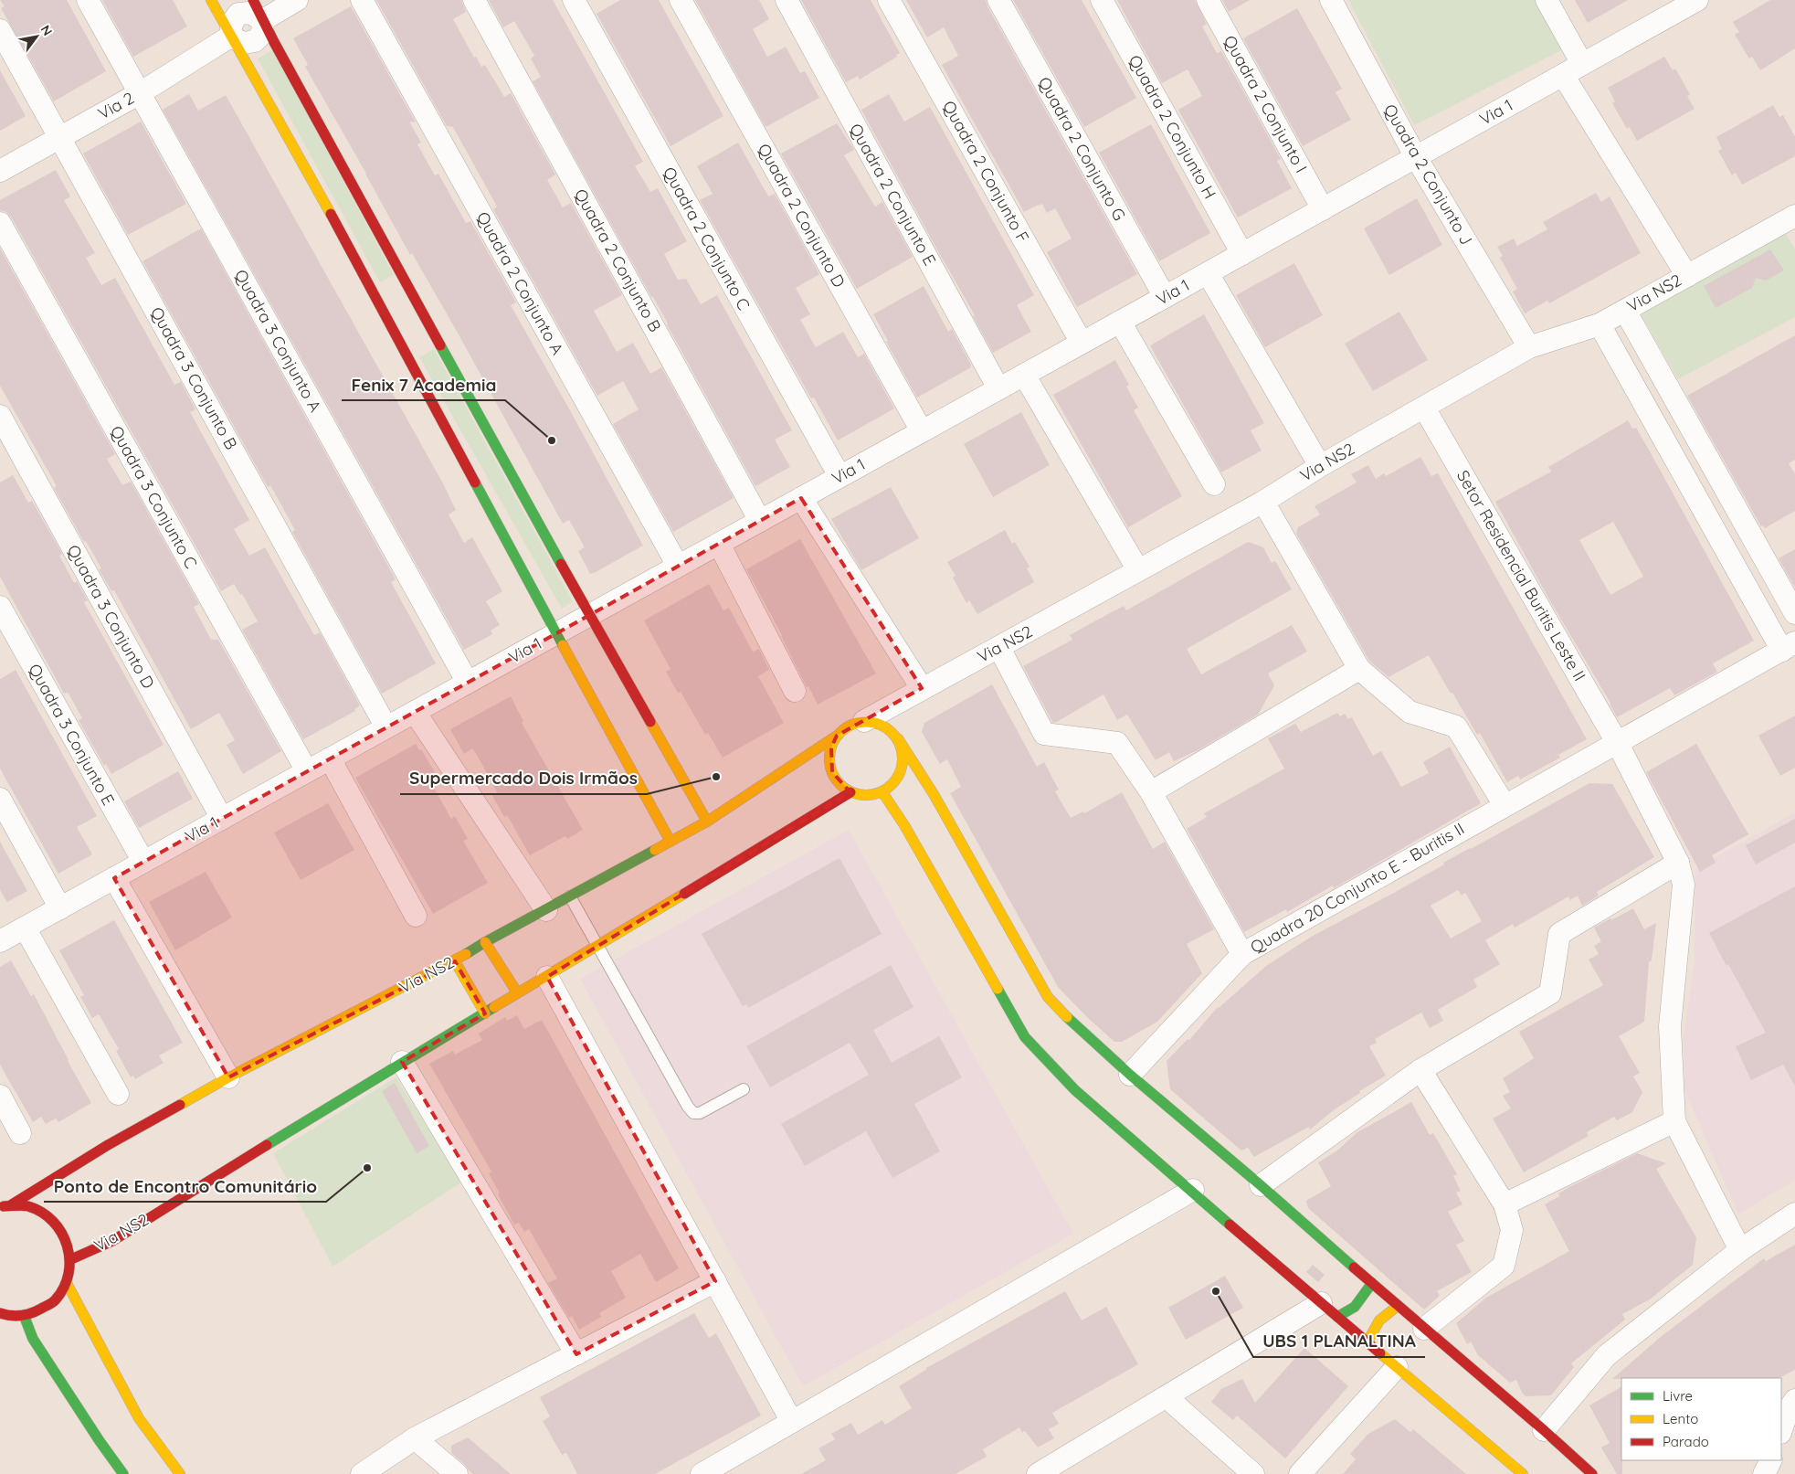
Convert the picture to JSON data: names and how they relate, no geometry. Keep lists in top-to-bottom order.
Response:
{
  "streets": {
    "street": [
      "Quadra 2 Conjunto I",
      "Via 2",
      "Via 1",
      "Quadra 2 Conjunto H",
      "Quadra 2 Conjunto G",
      "Quadra 2 Conjunto F",
      "Quadra 2 Conjunto J",
      "Quadra 2 Conjunto E",
      "Quadra 2 Conjunto D",
      "Quadra 2 Conjunto C",
      "Quadra 2 Conjunto B",
      "Quadra 2 Conjunto A",
      "Via NS2",
      "Quadra 3 Conjunto A",
      "Quadra 3 Conjunto B",
      "Quadra 3 Conjunto C",
      "Setor Residencial Buritis Leste II",
      "Quadra 3 Conjunto D",
      "Quadra 3 Conjunto E",
      "Quadra 20 Conjunto E - Buritis II"
    ]
  },
  "crossings": [
    ["Quadra 2 Conjunto I", "Via 1"],
    ["Via 2", "Quadra 3 Conjunto A"],
    ["Via 2", "Quadra 3 Conjunto B"],
    ["Via 1", "Quadra 2 Conjunto H"],
    ["Via 1", "Quadra 2 Conjunto G"],
    ["Via 1", "Quadra 2 Conjunto F"],
    ["Via 1", "Quadra 2 Conjunto J"],
    ["Via 1", "Quadra 2 Conjunto E"],
    ["Via 1", "Quadra 2 Conjunto D"],
    ["Via 1", "Quadra 2 Conjunto C"],
    ["Via 1", "Quadra 2 Conjunto B"],
    ["Via 1", "Quadra 2 Conjunto A"],
    ["Via 1", "Quadra 3 Conjunto A"],
    ["Via 1", "Quadra 3 Conjunto B"],
    ["Via 1", "Quadra 3 Conjunto C"],
    ["Via 1", "Quadra 3 Conjunto D"],
    ["Via 1", "Quadra 3 Conjunto E"],
    ["Quadra 2 Conjunto J", "Via NS2"],
    ["Via NS2", "Setor Residencial Buritis Leste II"],
    ["Setor Residencial Buritis Leste II", "Quadra 20 Conjunto E - Buritis II"]
  ],
  "places": [
    "Fenix 7 Academia",
    "Supermercado Dois Irmãos",
    "Ponto de Encontro Comunitário",
    "UBS 1 PLANALTINA"
  ],
  "legend": ["Livre", "Lento", "Parado"],
  "north": "top right"
}
